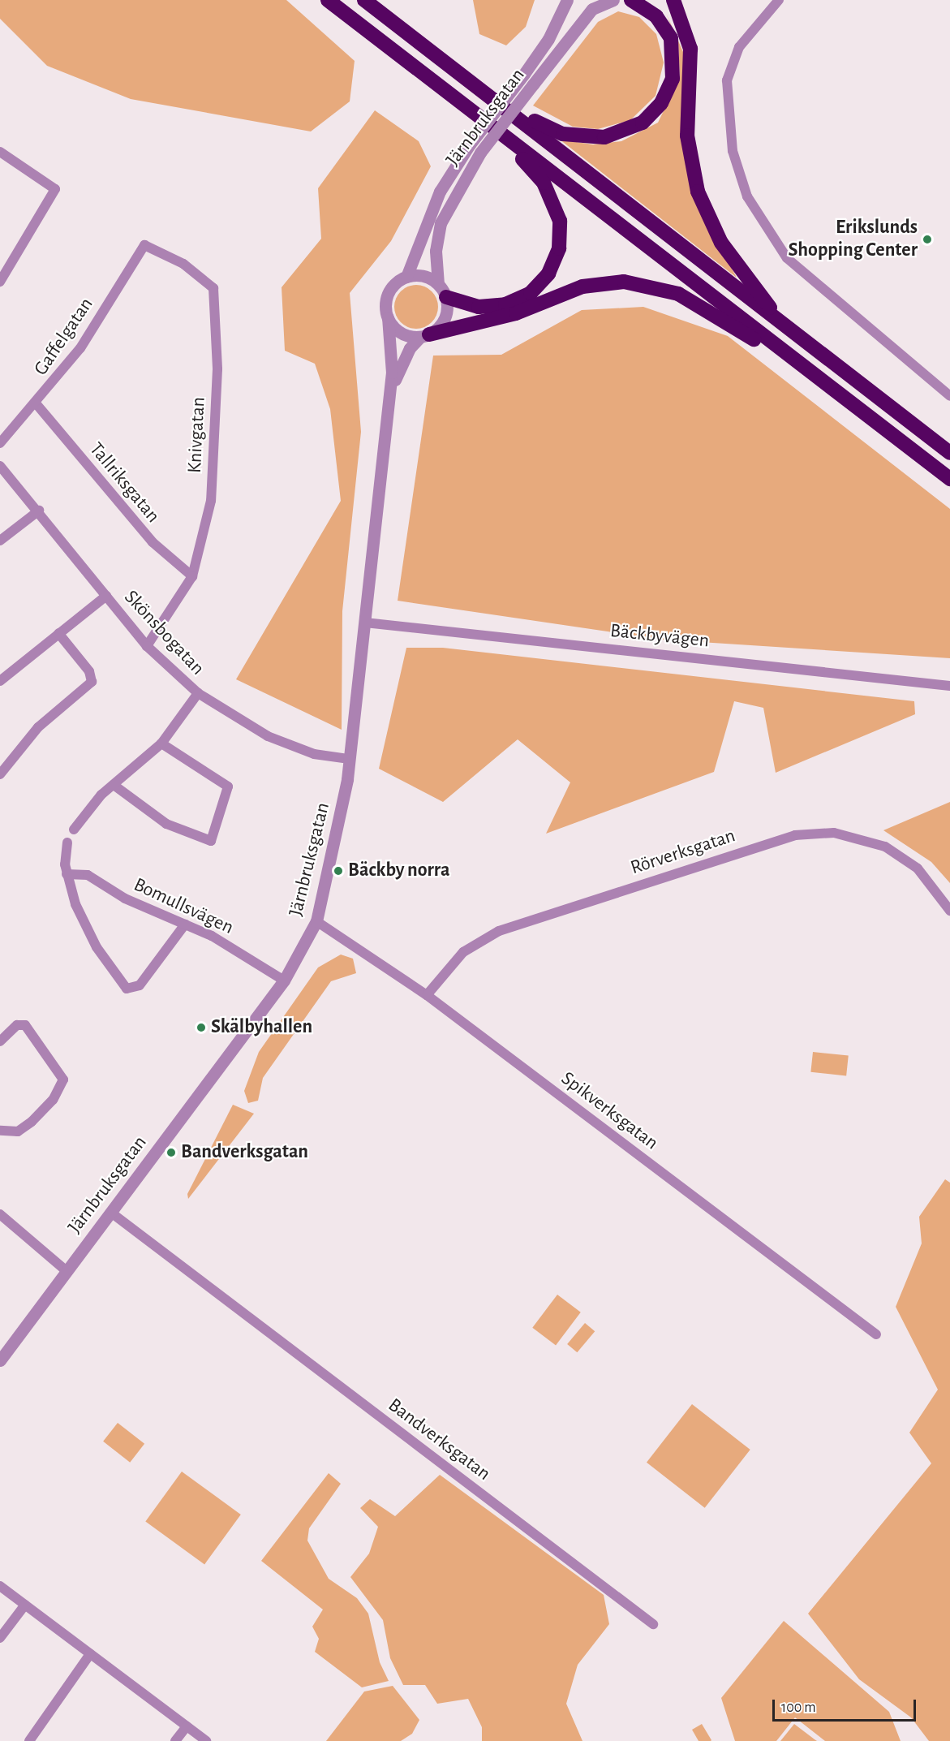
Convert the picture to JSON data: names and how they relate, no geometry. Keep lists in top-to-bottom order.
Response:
{
  "streets": {
    "street": [
      "Järnbruksgatan",
      "Gaffelgatan",
      "Knivgatan",
      "Tallriksgatan",
      "Skönsbogatan",
      "Bäckbyvägen",
      "Rörverksgatan",
      "Bomullsvägen",
      "Spikverksgatan",
      "Bandverksgatan"
    ]
  },
  "crossings": [
    ["Järnbruksgatan", "Skönsbogatan"],
    ["Järnbruksgatan", "Bäckbyvägen"],
    ["Järnbruksgatan", "Bomullsvägen"],
    ["Järnbruksgatan", "Spikverksgatan"],
    ["Järnbruksgatan", "Bandverksgatan"],
    ["Gaffelgatan", "Knivgatan"],
    ["Gaffelgatan", "Tallriksgatan"],
    ["Knivgatan", "Tallriksgatan"],
    ["Knivgatan", "Skönsbogatan"],
    ["Rörverksgatan", "Spikverksgatan"]
  ],
  "places": [
    "Erikslunds Shopping Center",
    "Bäckby norra",
    "Skälbyhallen",
    "Bandverksgatan"
  ],
  "scale_bar": "100 m"
}
